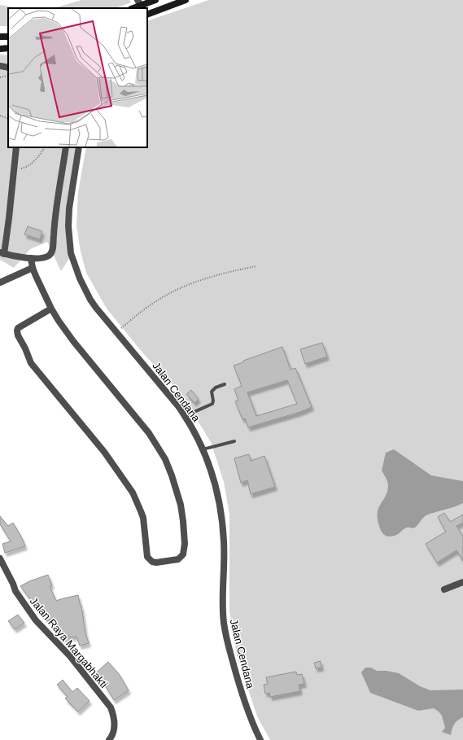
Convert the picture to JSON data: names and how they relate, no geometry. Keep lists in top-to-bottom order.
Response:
{
  "streets": {
    "street": ["Jalan Cendana", "Jalan Raya Margabhakti"]
  }
}
